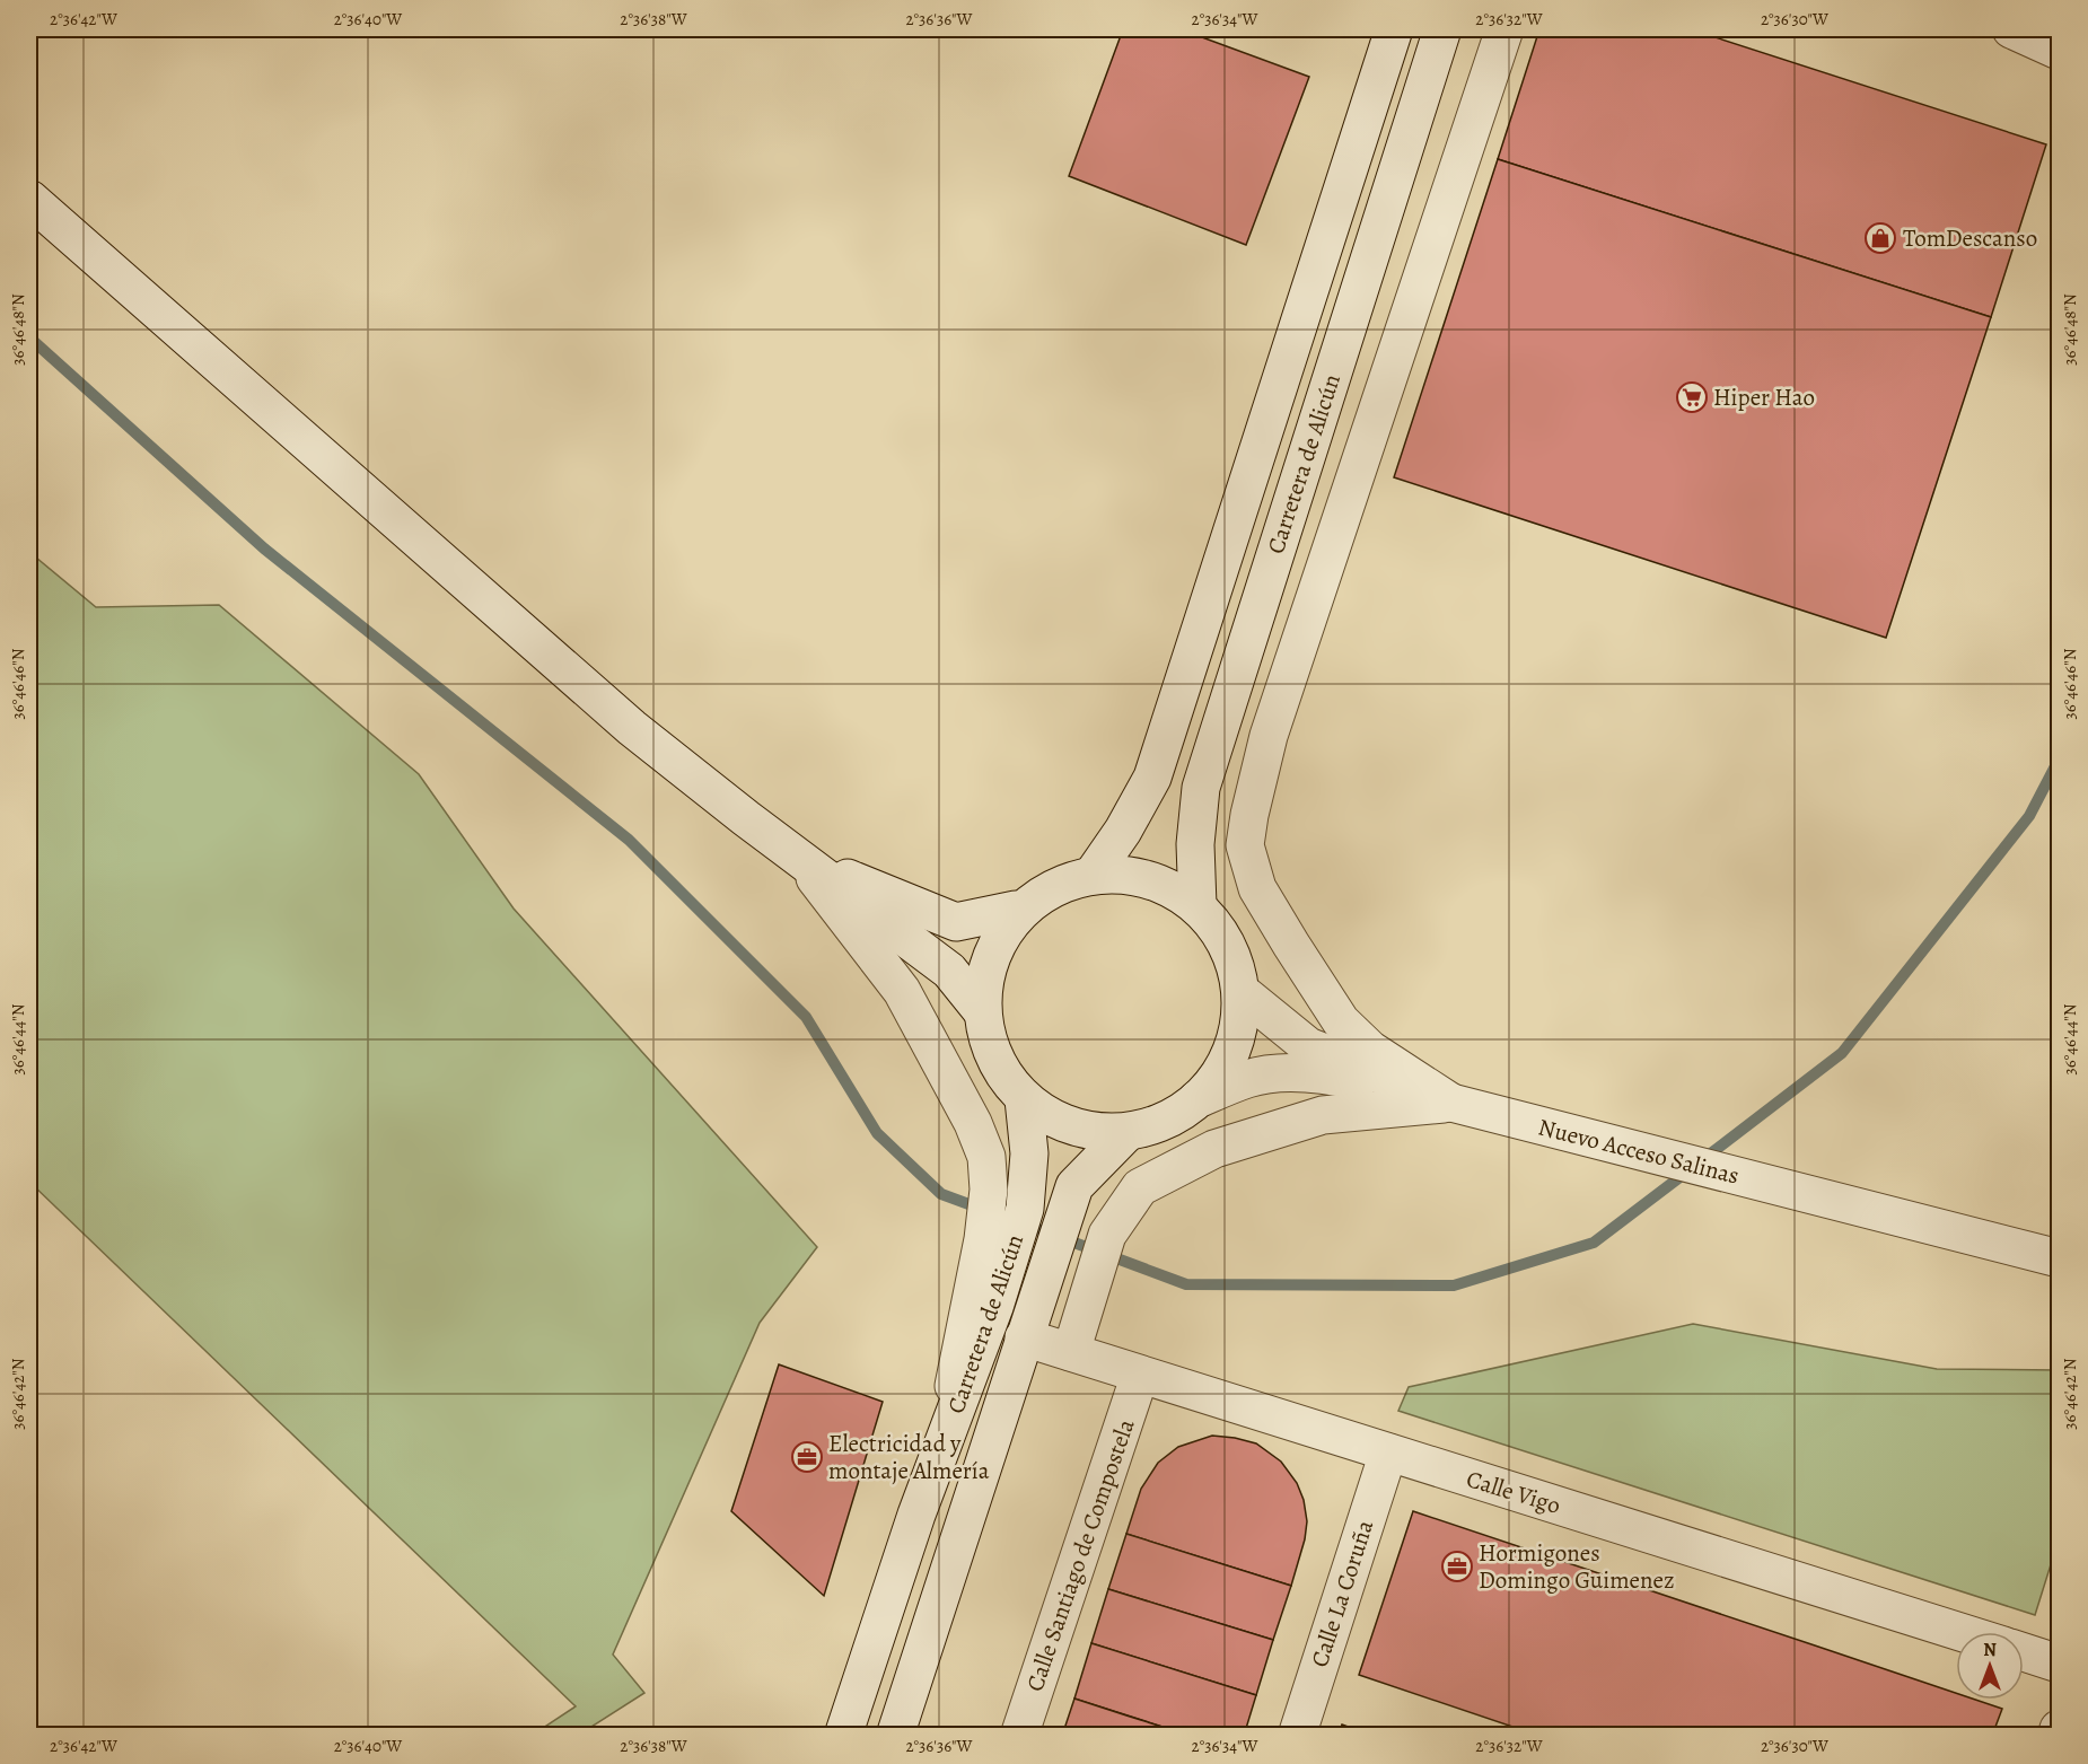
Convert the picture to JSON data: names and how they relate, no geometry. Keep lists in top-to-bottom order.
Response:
{
  "streets": {
    "main road": [
      "Carretera de Alicún",
      "Nuevo Acceso Salinas",
      "Calle Vigo",
      "Calle Santiago de Compostela",
      "Calle La Coruña"
    ]
  },
  "crossings": [
    ["Carretera de Alicún", "Calle Vigo"],
    ["Calle Vigo", "Calle Santiago de Compostela"],
    ["Calle Vigo", "Calle La Coruña"]
  ],
  "places": {
    "shop": ["TomDescanso"],
    "supermarket": ["Hiper Hao"],
    "office": ["Electricidad y montaje Almería", "Hormigones Domingo Guimenez"]
  },
  "north": "top",
  "coordinates": [
    "2°36'42\"W",
    "2°36'40\"W",
    "2°36'38\"W",
    "2°36'36\"W",
    "2°36'34\"W",
    "2°36'32\"W",
    "2°36'30\"W",
    "36°46'48\"N",
    "36°46'46\"N",
    "36°46'44\"N",
    "36°46'42\"N"
  ]
}
